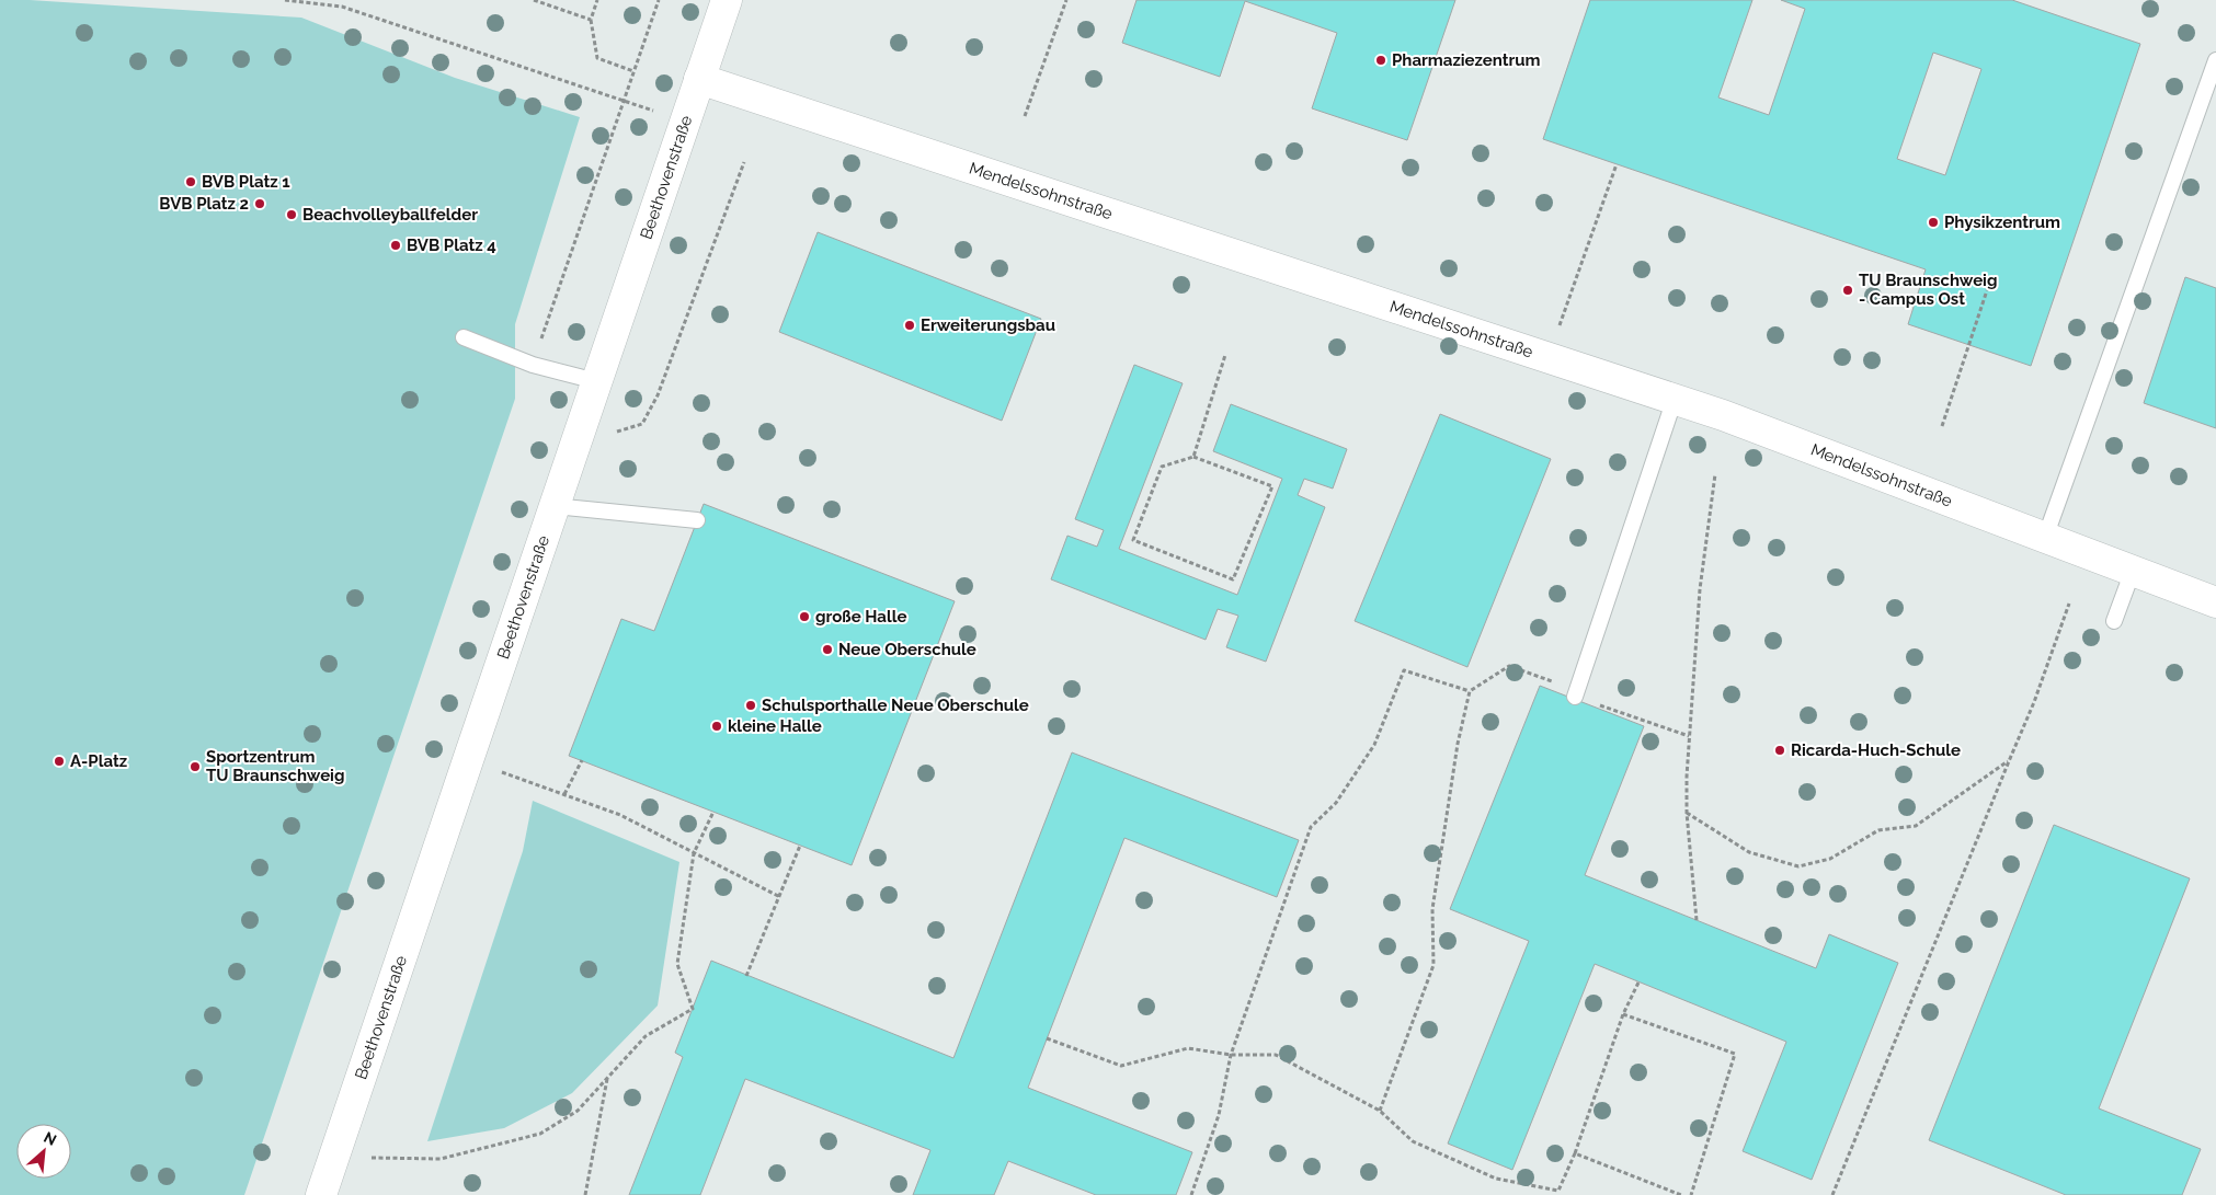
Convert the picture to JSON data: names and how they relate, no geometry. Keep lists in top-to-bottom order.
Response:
{
  "streets": {
    "street": ["Beethovenstraße", "Mendelssohnstraße"]
  },
  "crossings": [
    ["Beethovenstraße", "Mendelssohnstraße"]
  ],
  "places": [
    "Pharmaziezentrum",
    "BVB Platz 1",
    "BVB Platz 2",
    "Beachvolleyballfelder",
    "Physikzentrum",
    "BVB Platz 4",
    "TU Braunschweig - Campus Ost",
    "Erweiterungsbau",
    "große Halle",
    "Neue Oberschule",
    "Schulsporthalle Neue Oberschule",
    "kleine Halle",
    "Ricarda-Huch-Schule",
    "A-Platz",
    "Sportzentrum TU Braunschweig"
  ],
  "north": "top right"
}
